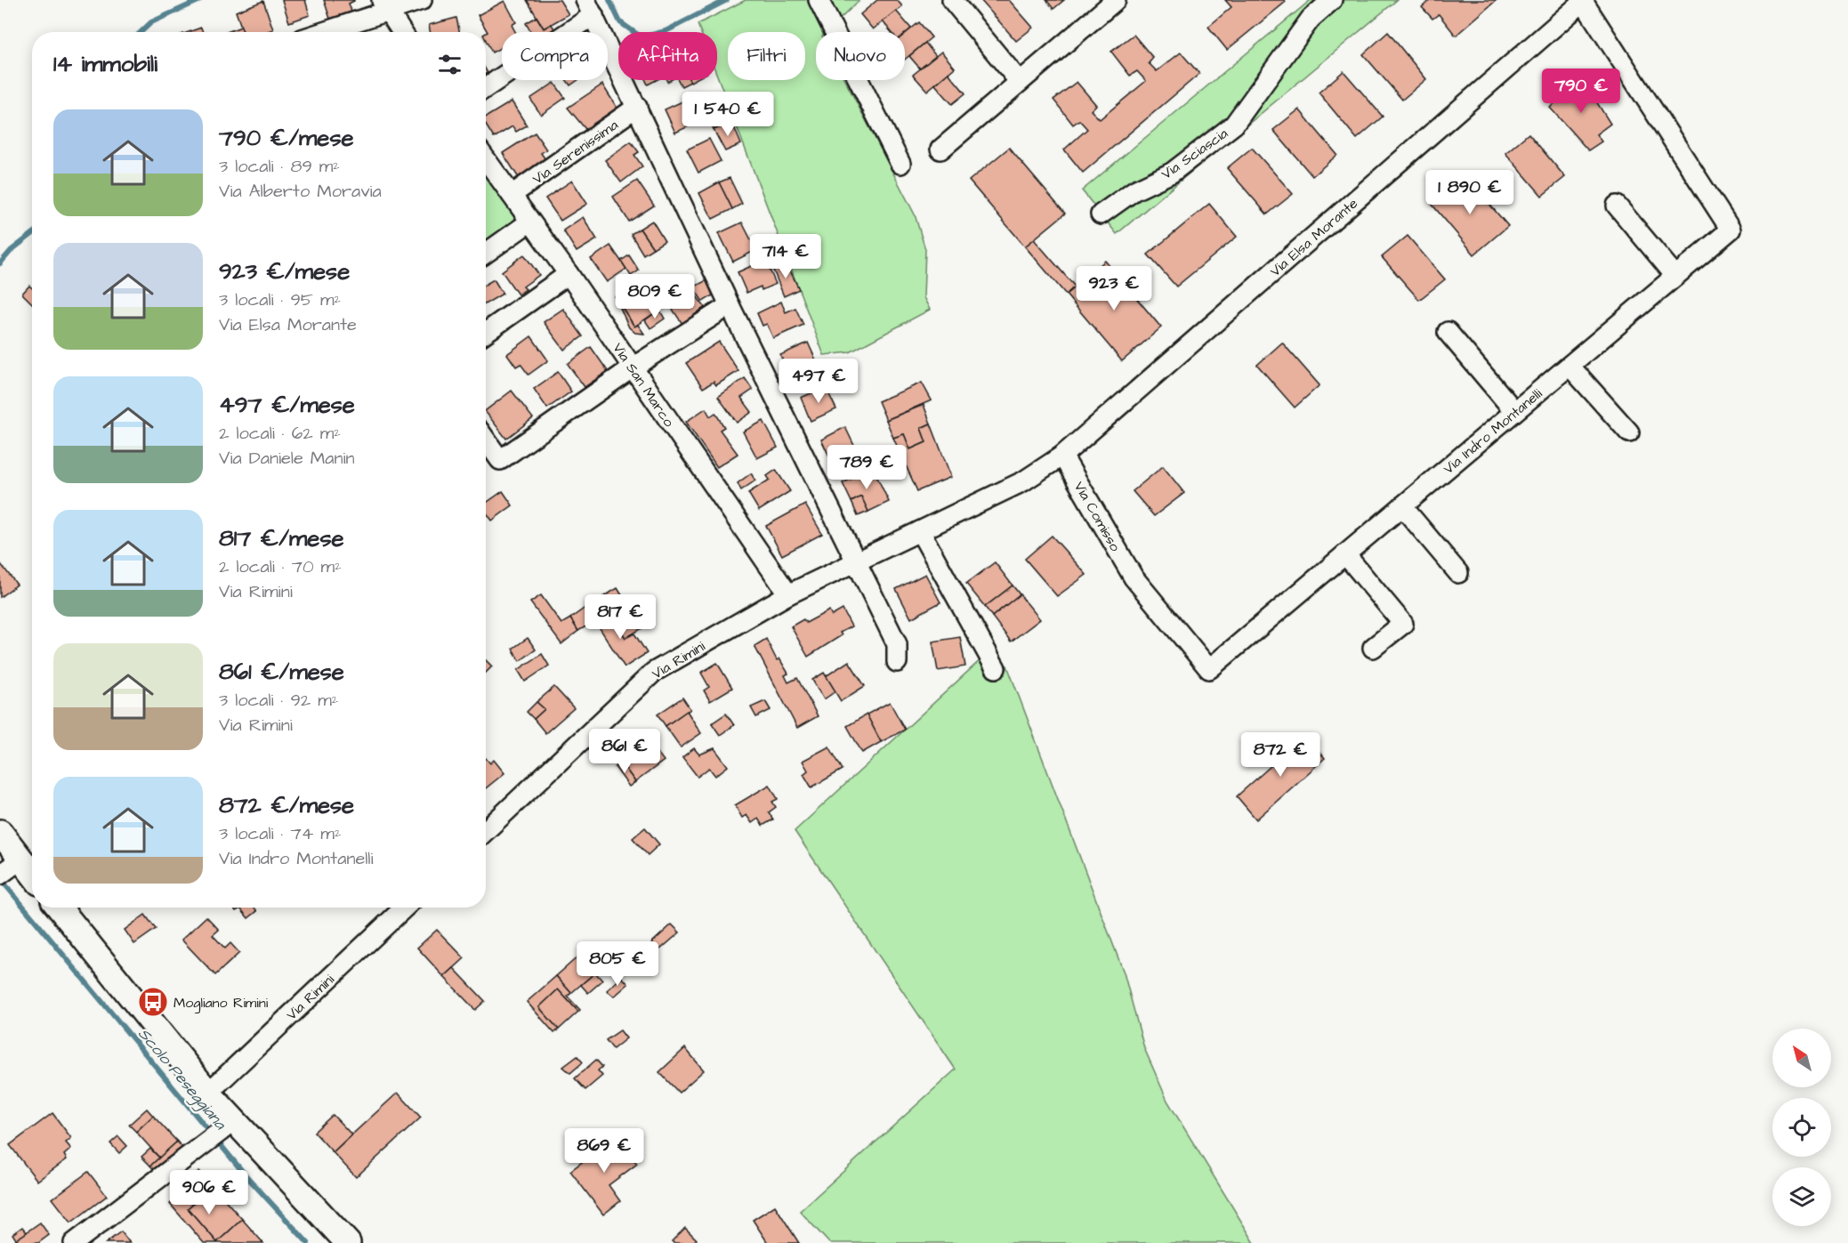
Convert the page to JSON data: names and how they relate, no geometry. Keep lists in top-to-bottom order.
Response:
{
  "streets": {
    "street": [
      "Via Serenissima",
      "Via Sciascia",
      "Via Elsa Morante",
      "Via San Marco",
      "Via Indro Montanelli",
      "Via Comisso",
      "Via Rimini"
    ]
  },
  "crossings": [
    ["Via Serenissima", "Via San Marco"],
    ["Via Elsa Morante", "Via Indro Montanelli"],
    ["Via Elsa Morante", "Via Comisso"],
    ["Via Elsa Morante", "Via Rimini"],
    ["Via San Marco", "Via Rimini"],
    ["Via Indro Montanelli", "Via Comisso"]
  ],
  "water": ["Scolo Peseggiana"],
  "places": {
    "bus stop": ["Mogliano Rimini"]
  },
  "north": "top left",
  "page": {
    "chip": [
      "Compra",
      "Affitta",
      "Filtri",
      "Nuovo"
    ],
    "heading": "14 immobili",
    "price": [
      "790 €",
      "1 540 €",
      "1 890 €",
      "714 €",
      "923 €",
      "809 €",
      "497 €",
      "789 €",
      "817 €",
      "861 €",
      "872 €",
      "805 €",
      "869 €",
      "906 €"
    ],
    "list": [
      {
        "name": "790 €/mese",
        "note": "3 locali · 89 m² · Via Alberto Moravia"
      },
      {
        "name": "923 €/mese",
        "note": "3 locali · 95 m² · Via Elsa Morante"
      },
      {
        "name": "497 €/mese",
        "note": "2 locali · 62 m² · Via Daniele Manin"
      },
      {
        "name": "817 €/mese",
        "note": "2 locali · 70 m² · Via Rimini"
      },
      {
        "name": "861 €/mese",
        "note": "3 locali · 92 m² · Via Rimini"
      },
      {
        "name": "872 €/mese",
        "note": "3 locali · 74 m² · Via Indro Montanelli"
      }
    ]
  }
}
